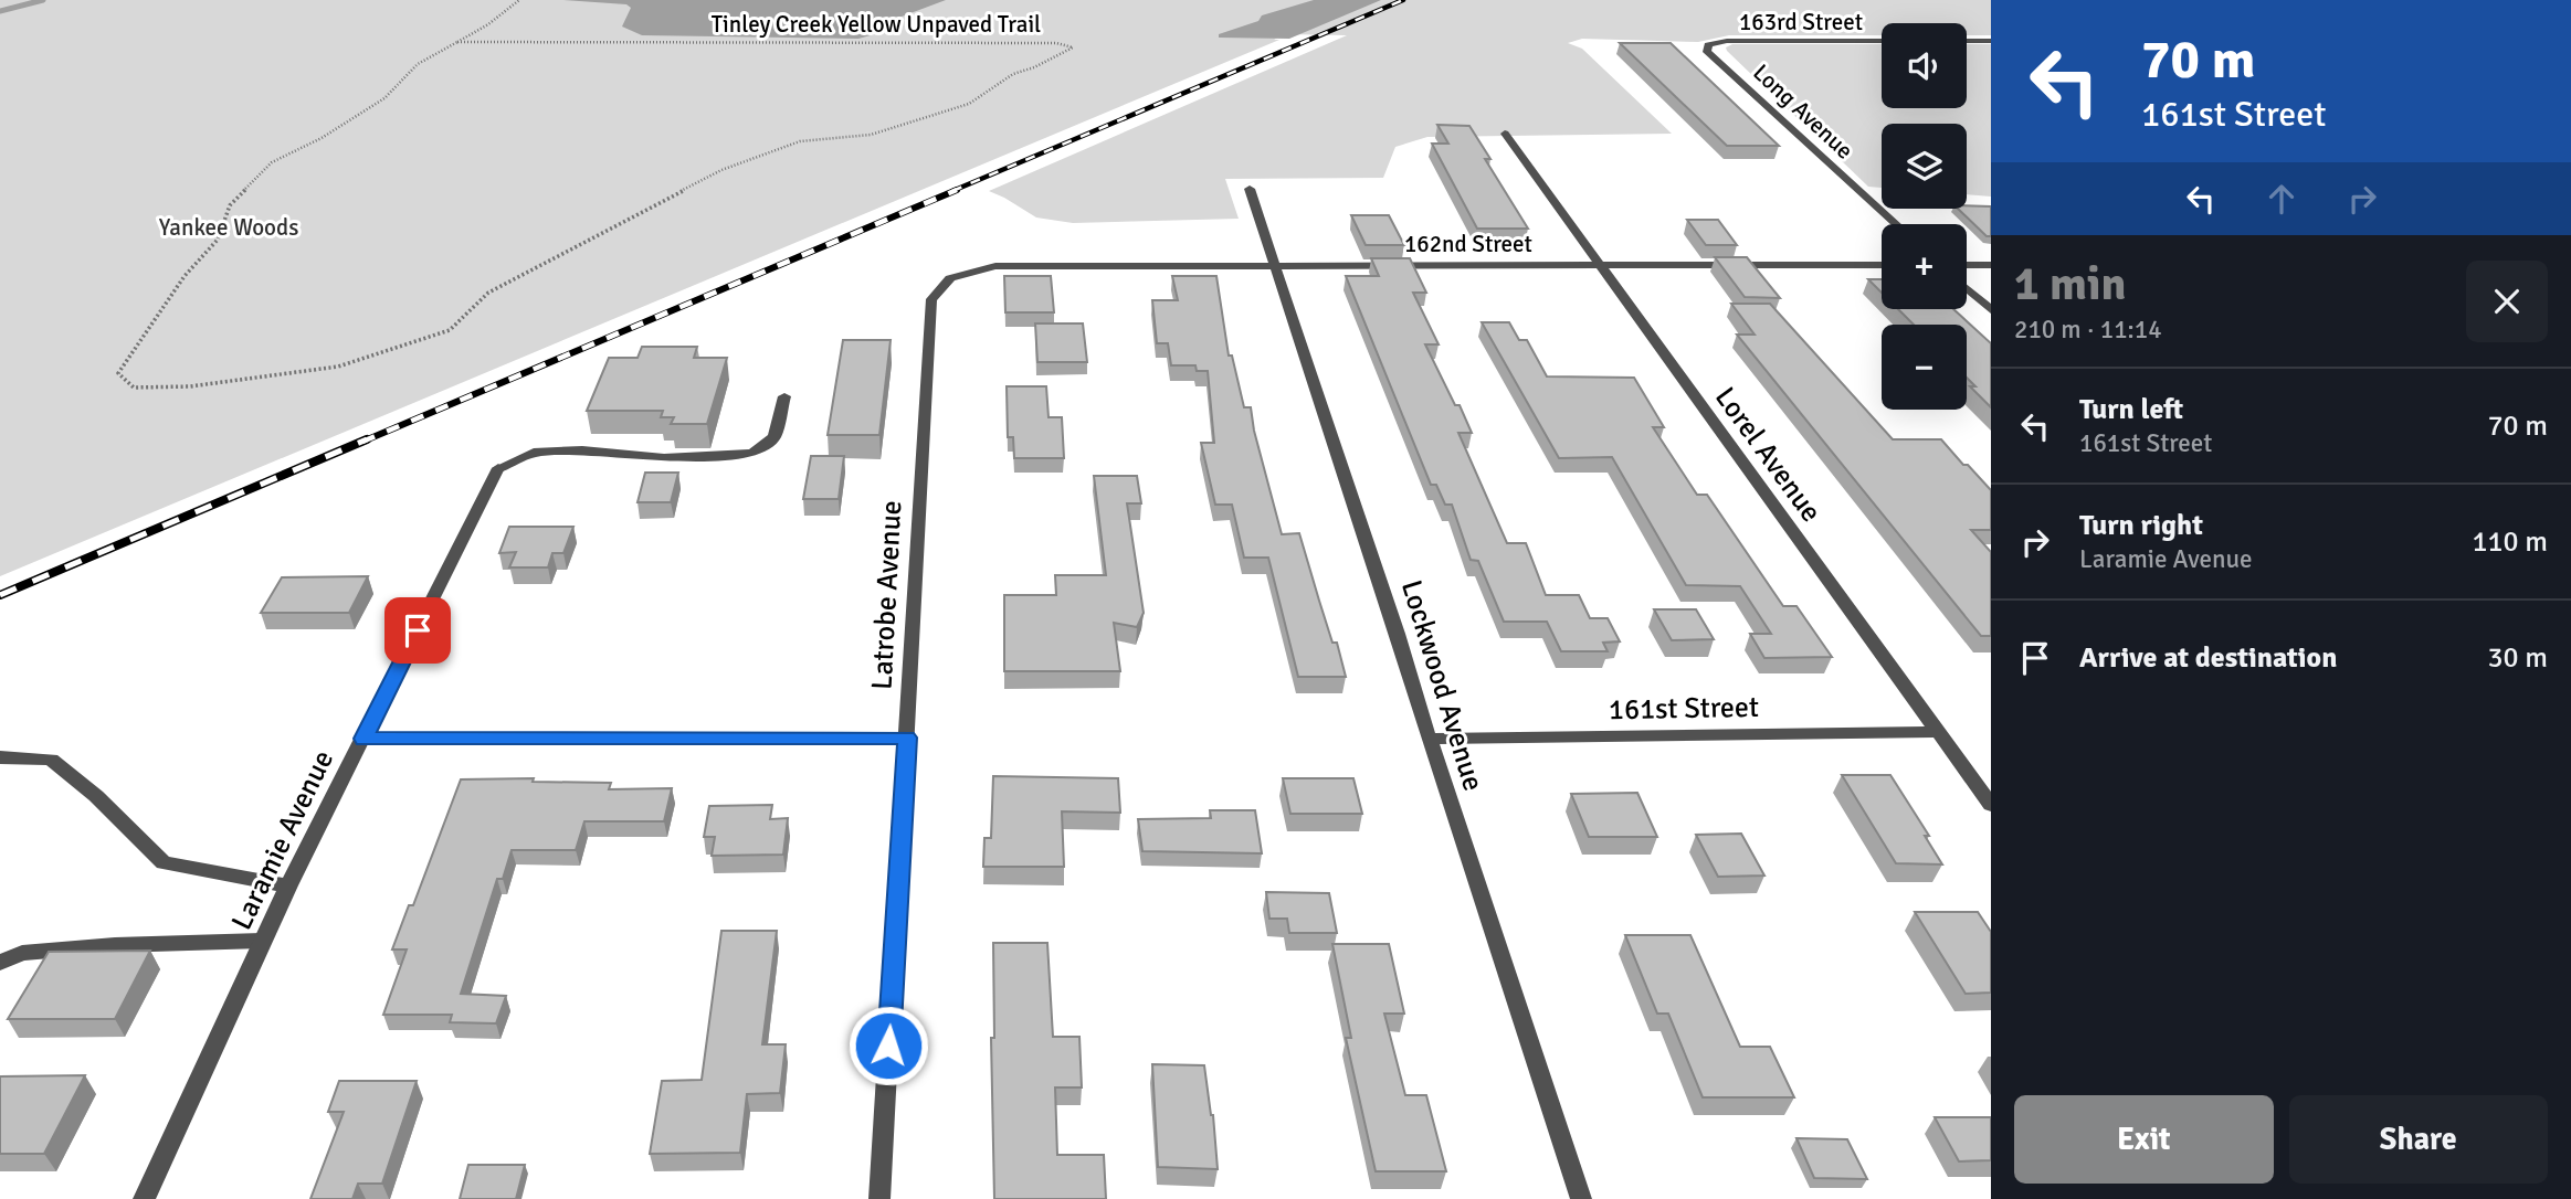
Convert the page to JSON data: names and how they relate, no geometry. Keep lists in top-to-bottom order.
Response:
{
  "streets": {
    "street": [
      "163rd Street",
      "Long Avenue",
      "162nd Street",
      "Lorel Avenue",
      "Latrobe Avenue",
      "Lockwood Avenue",
      "161st Street",
      "Laramie Avenue"
    ],
    "path": ["Tinley Creek Yellow Unpaved Trail"]
  },
  "crossings": [
    ["163rd Street", "Long Avenue"],
    ["162nd Street", "Lorel Avenue"],
    ["162nd Street", "Latrobe Avenue"],
    ["162nd Street", "Lockwood Avenue"],
    ["Lorel Avenue", "161st Street"],
    ["Lockwood Avenue", "161st Street"]
  ],
  "parks": ["Yankee Woods"],
  "page": {
    "turn": ["70 m", "161st Street"],
    "map_buttons": ["+", "−"],
    "heading": ["1 min", "210 m · 11:14"],
    "list": [
      {
        "name": "Turn left",
        "note": "161st Street",
        "value": "70 m"
      },
      {
        "name": "Turn right",
        "note": "Laramie Avenue",
        "value": "110 m"
      },
      {
        "name": "Arrive at destination",
        "value": "30 m"
      }
    ],
    "buttons": ["Exit", "Share"]
  }
}
